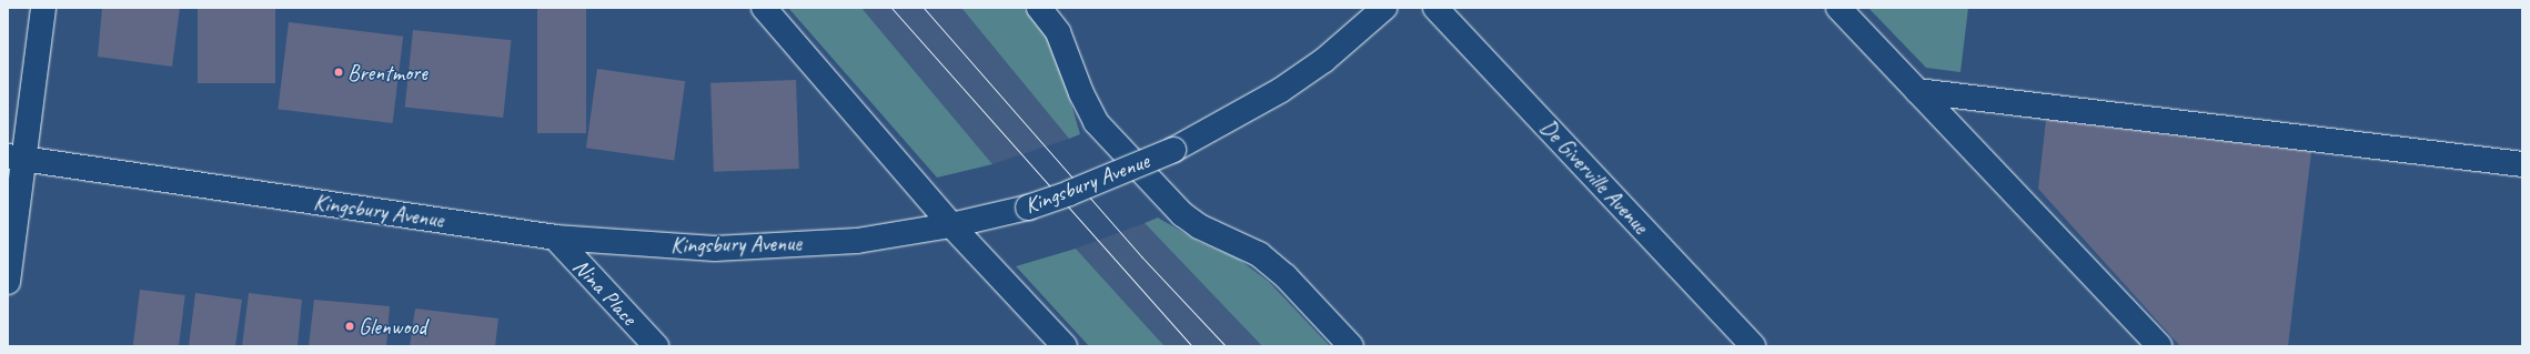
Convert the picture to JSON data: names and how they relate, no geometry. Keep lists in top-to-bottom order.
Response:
{
  "streets": {
    "street": ["De Giverville Avenue", "Kingsbury Avenue", "Nina Place"]
  },
  "crossings": [
    ["Kingsbury Avenue", "Nina Place"]
  ],
  "places": ["Brentmore", "Glenwood"]
}
